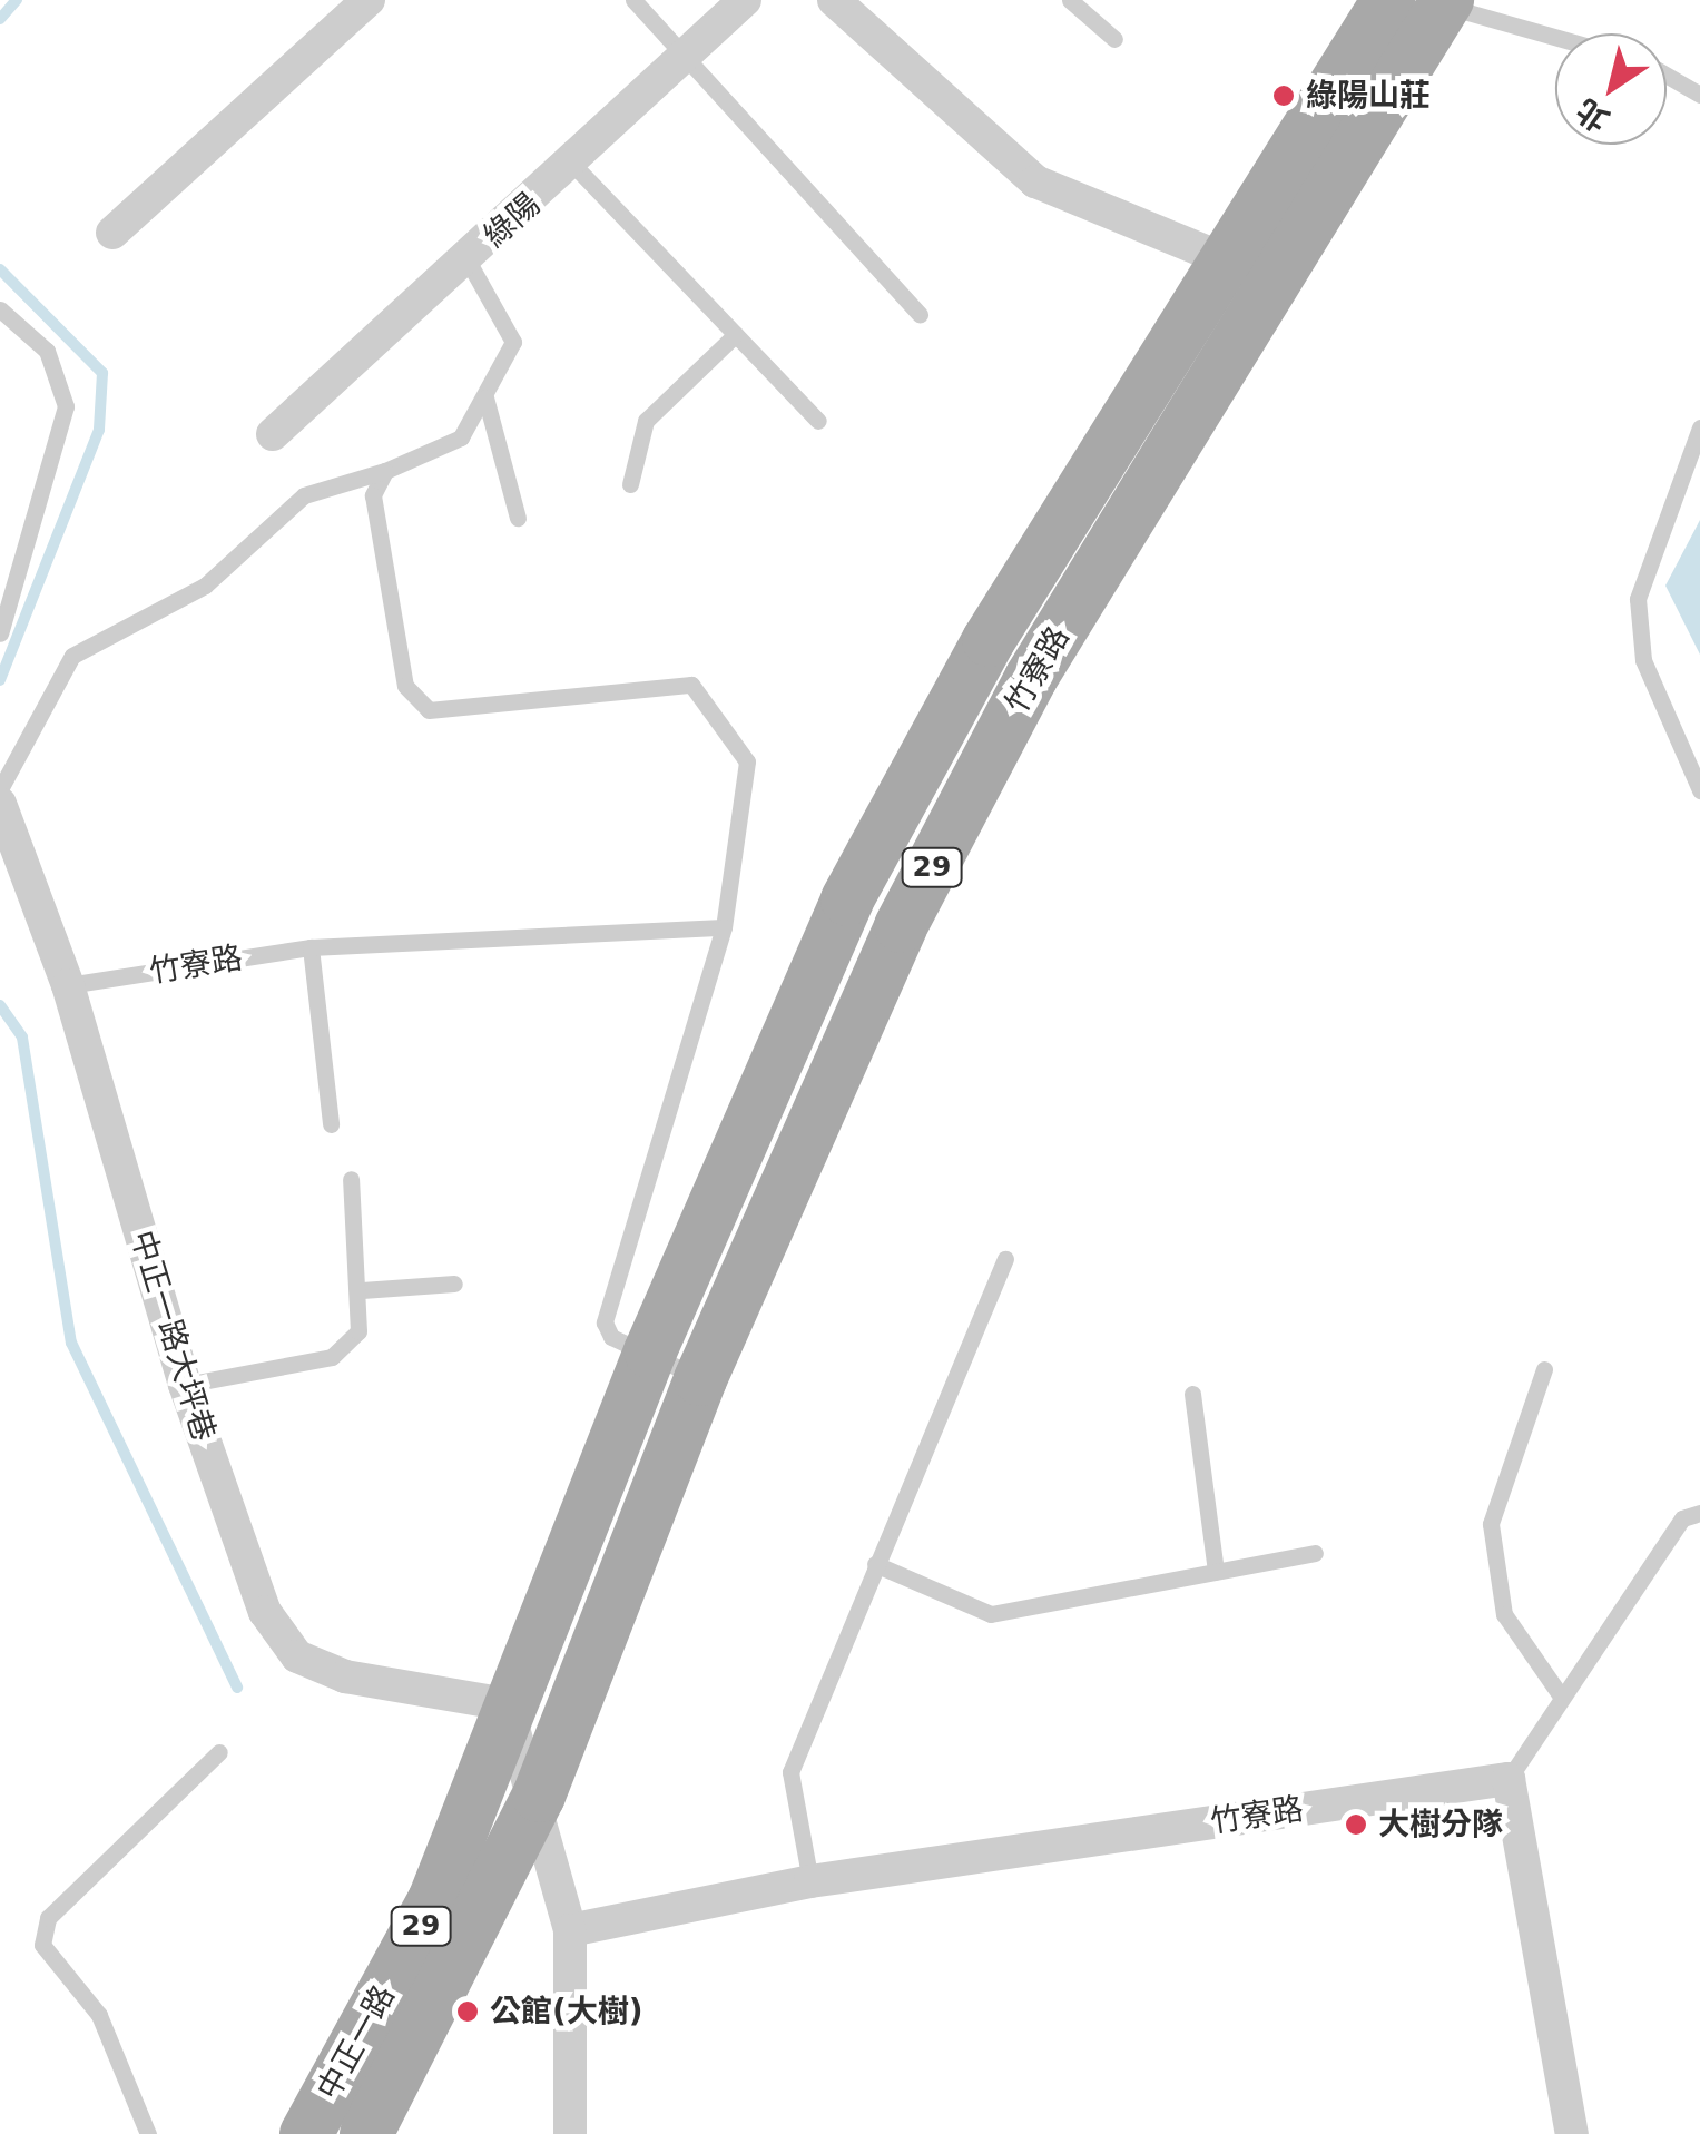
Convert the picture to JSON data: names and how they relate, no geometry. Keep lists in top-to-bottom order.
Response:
{
  "streets": {
    "main road": ["竹寮路", "29", "中正一路"],
    "street": ["綠陽", "中正一路大坪巷"]
  },
  "crossings": [
    ["竹寮路", "中正一路大坪巷"],
    ["竹寮路", "中正一路"],
    ["中正一路大坪巷", "中正一路"]
  ],
  "places": ["綠陽山莊", "大樹分隊", "公館(大樹)"],
  "north": "bottom left"
}
